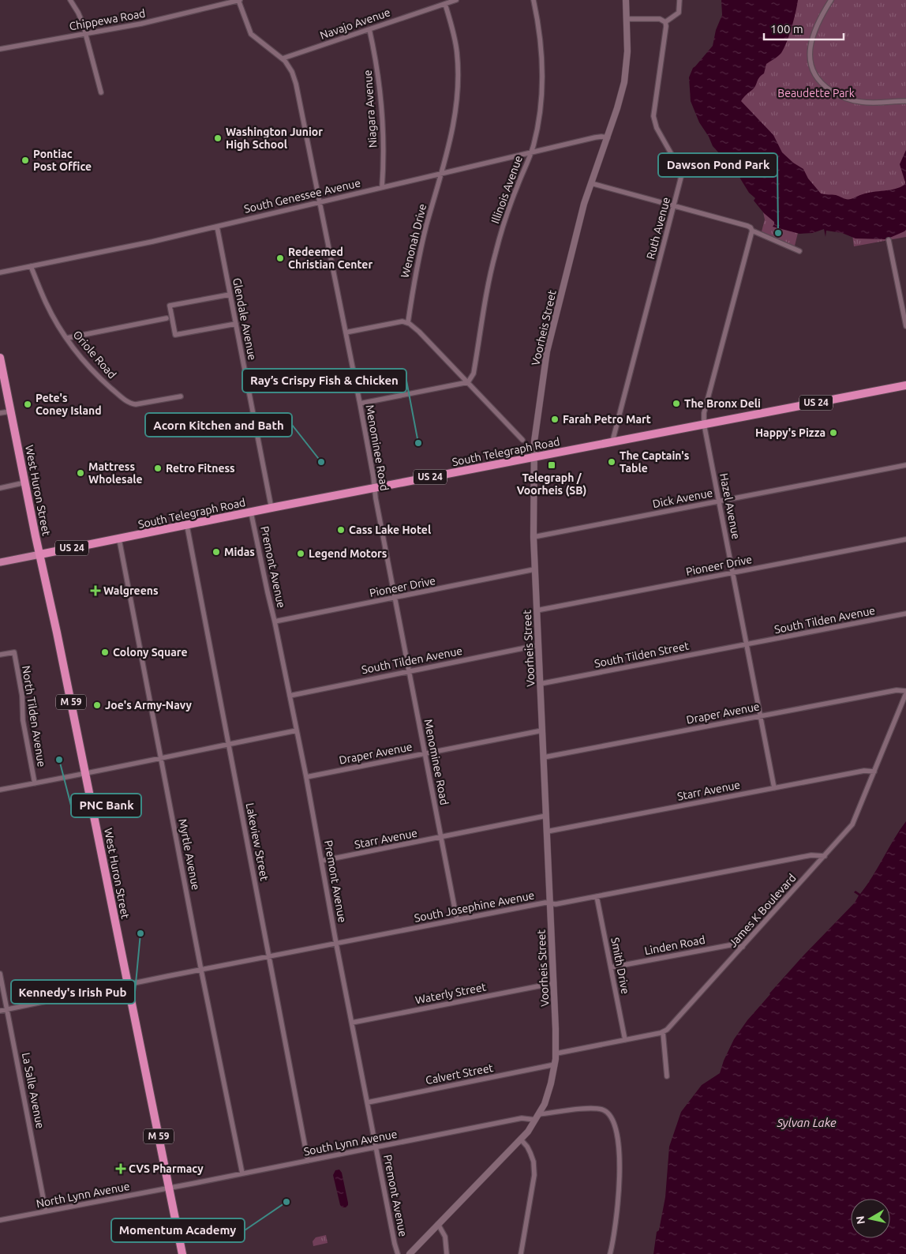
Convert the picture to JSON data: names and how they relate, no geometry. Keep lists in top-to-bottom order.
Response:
{
  "streets": {
    "highway": [
      "US 24",
      "South Telegraph Road",
      "West Huron Street",
      "M 59"
    ],
    "street": [
      "Chippewa Road",
      "Navajo Avenue",
      "Niagara Avenue",
      "Illinois Avenue",
      "South Genessee Avenue",
      "Ruth Avenue",
      "Wenonah Drive",
      "Glendale Avenue",
      "Voorheis Street",
      "Oriole Road",
      "Menominee Road",
      "Dick Avenue",
      "Hazel Avenue",
      "Pioneer Drive",
      "Premont Avenue",
      "South Tilden Avenue",
      "South Tilden Street",
      "Draper Avenue",
      "North Tilden Avenue",
      "Starr Avenue",
      "Lakeview Street",
      "Myrtle Avenue",
      "South Josephine Avenue",
      "James K Boulevard",
      "Linden Road",
      "Smith Drive",
      "Waterly Street",
      "Calvert Street",
      "La Salle Avenue",
      "South Lynn Avenue",
      "North Lynn Avenue"
    ]
  },
  "crossings": [
    ["Chippewa Road", "Menominee Road"],
    ["Navajo Avenue", "Niagara Avenue"],
    ["Navajo Avenue", "Wenonah Drive"],
    ["Navajo Avenue", "Menominee Road"],
    ["Niagara Avenue", "South Genessee Avenue"],
    ["Illinois Avenue", "South Genessee Avenue"],
    ["South Genessee Avenue", "Wenonah Drive"],
    ["South Genessee Avenue", "Glendale Avenue"],
    ["South Genessee Avenue", "Voorheis Street"],
    ["South Genessee Avenue", "Oriole Road"],
    ["South Genessee Avenue", "Menominee Road"],
    ["Ruth Avenue", "South Telegraph Road"],
    ["Glendale Avenue", "South Telegraph Road"],
    ["Voorheis Street", "South Telegraph Road"],
    ["Voorheis Street", "Dick Avenue"],
    ["Voorheis Street", "Pioneer Drive"],
    ["Voorheis Street", "South Tilden Avenue"],
    ["Voorheis Street", "South Tilden Street"],
    ["Voorheis Street", "Draper Avenue"],
    ["Voorheis Street", "Starr Avenue"],
    ["Voorheis Street", "South Josephine Avenue"],
    ["Voorheis Street", "Waterly Street"],
    ["Voorheis Street", "Calvert Street"],
    ["Voorheis Street", "South Lynn Avenue"],
    ["US 24", "South Telegraph Road"],
    ["US 24", "West Huron Street"],
    ["Menominee Road", "South Telegraph Road"],
    ["Menominee Road", "Pioneer Drive"],
    ["Menominee Road", "South Tilden Avenue"],
    ["Menominee Road", "Draper Avenue"],
    ["Menominee Road", "Starr Avenue"],
    ["Menominee Road", "South Josephine Avenue"],
    ["South Telegraph Road", "West Huron Street"],
    ["South Telegraph Road", "Hazel Avenue"],
    ["South Telegraph Road", "Premont Avenue"],
    ["South Telegraph Road", "Lakeview Street"],
    ["South Telegraph Road", "Myrtle Avenue"],
    ["West Huron Street", "North Tilden Avenue"],
    ["West Huron Street", "South Josephine Avenue"],
    ["West Huron Street", "South Lynn Avenue"],
    ["West Huron Street", "North Lynn Avenue"],
    ["Dick Avenue", "Hazel Avenue"],
    ["Hazel Avenue", "Pioneer Drive"],
    ["Hazel Avenue", "South Tilden Avenue"],
    ["Hazel Avenue", "South Tilden Street"],
    ["Hazel Avenue", "Draper Avenue"],
    ["Hazel Avenue", "Starr Avenue"],
    ["Pioneer Drive", "Premont Avenue"],
    ["Premont Avenue", "South Tilden Avenue"],
    ["Premont Avenue", "Draper Avenue"],
    ["Premont Avenue", "Starr Avenue"],
    ["Premont Avenue", "South Josephine Avenue"],
    ["Premont Avenue", "Waterly Street"],
    ["Premont Avenue", "Calvert Street"],
    ["Premont Avenue", "South Lynn Avenue"],
    ["South Tilden Avenue", "South Tilden Street"],
    ["Draper Avenue", "James K Boulevard"],
    ["Starr Avenue", "James K Boulevard"],
    ["Lakeview Street", "South Josephine Avenue"],
    ["Lakeview Street", "South Lynn Avenue"],
    ["Myrtle Avenue", "South Josephine Avenue"],
    ["Myrtle Avenue", "South Lynn Avenue"],
    ["South Josephine Avenue", "James K Boulevard"],
    ["South Josephine Avenue", "Smith Drive"],
    ["South Josephine Avenue", "La Salle Avenue"],
    ["James K Boulevard", "Linden Road"],
    ["Linden Road", "Smith Drive"],
    ["La Salle Avenue", "North Lynn Avenue"],
    ["South Lynn Avenue", "North Lynn Avenue"]
  ],
  "water": ["Sylvan Lake"],
  "parks": ["Beaudette Park"],
  "places": {
    "other": [
      "Washington Junior High School",
      "Pontiac Post Office",
      "Dawson Pond Park",
      "Redeemed Christian Center",
      "The Bronx Deli",
      "Pete's Coney Island",
      "Farah Petro Mart",
      "Happy's Pizza",
      "Ray’s Crispy Fish & Chicken",
      "Acorn Kitchen and Bath",
      "The Captain's Table",
      "Retro Fitness",
      "Mattress Wholesale",
      "Cass Lake Hotel",
      "Midas",
      "Legend Motors",
      "Colony Square",
      "Joe's Army-Navy",
      "PNC Bank",
      "Kennedy's Irish Pub",
      "Momentum Academy"
    ],
    "transit": ["Telegraph / Voorheis (SB)"],
    "health": ["Walgreens", "CVS Pharmacy"]
  },
  "scale_bar": "100 m",
  "north": "left"
}
